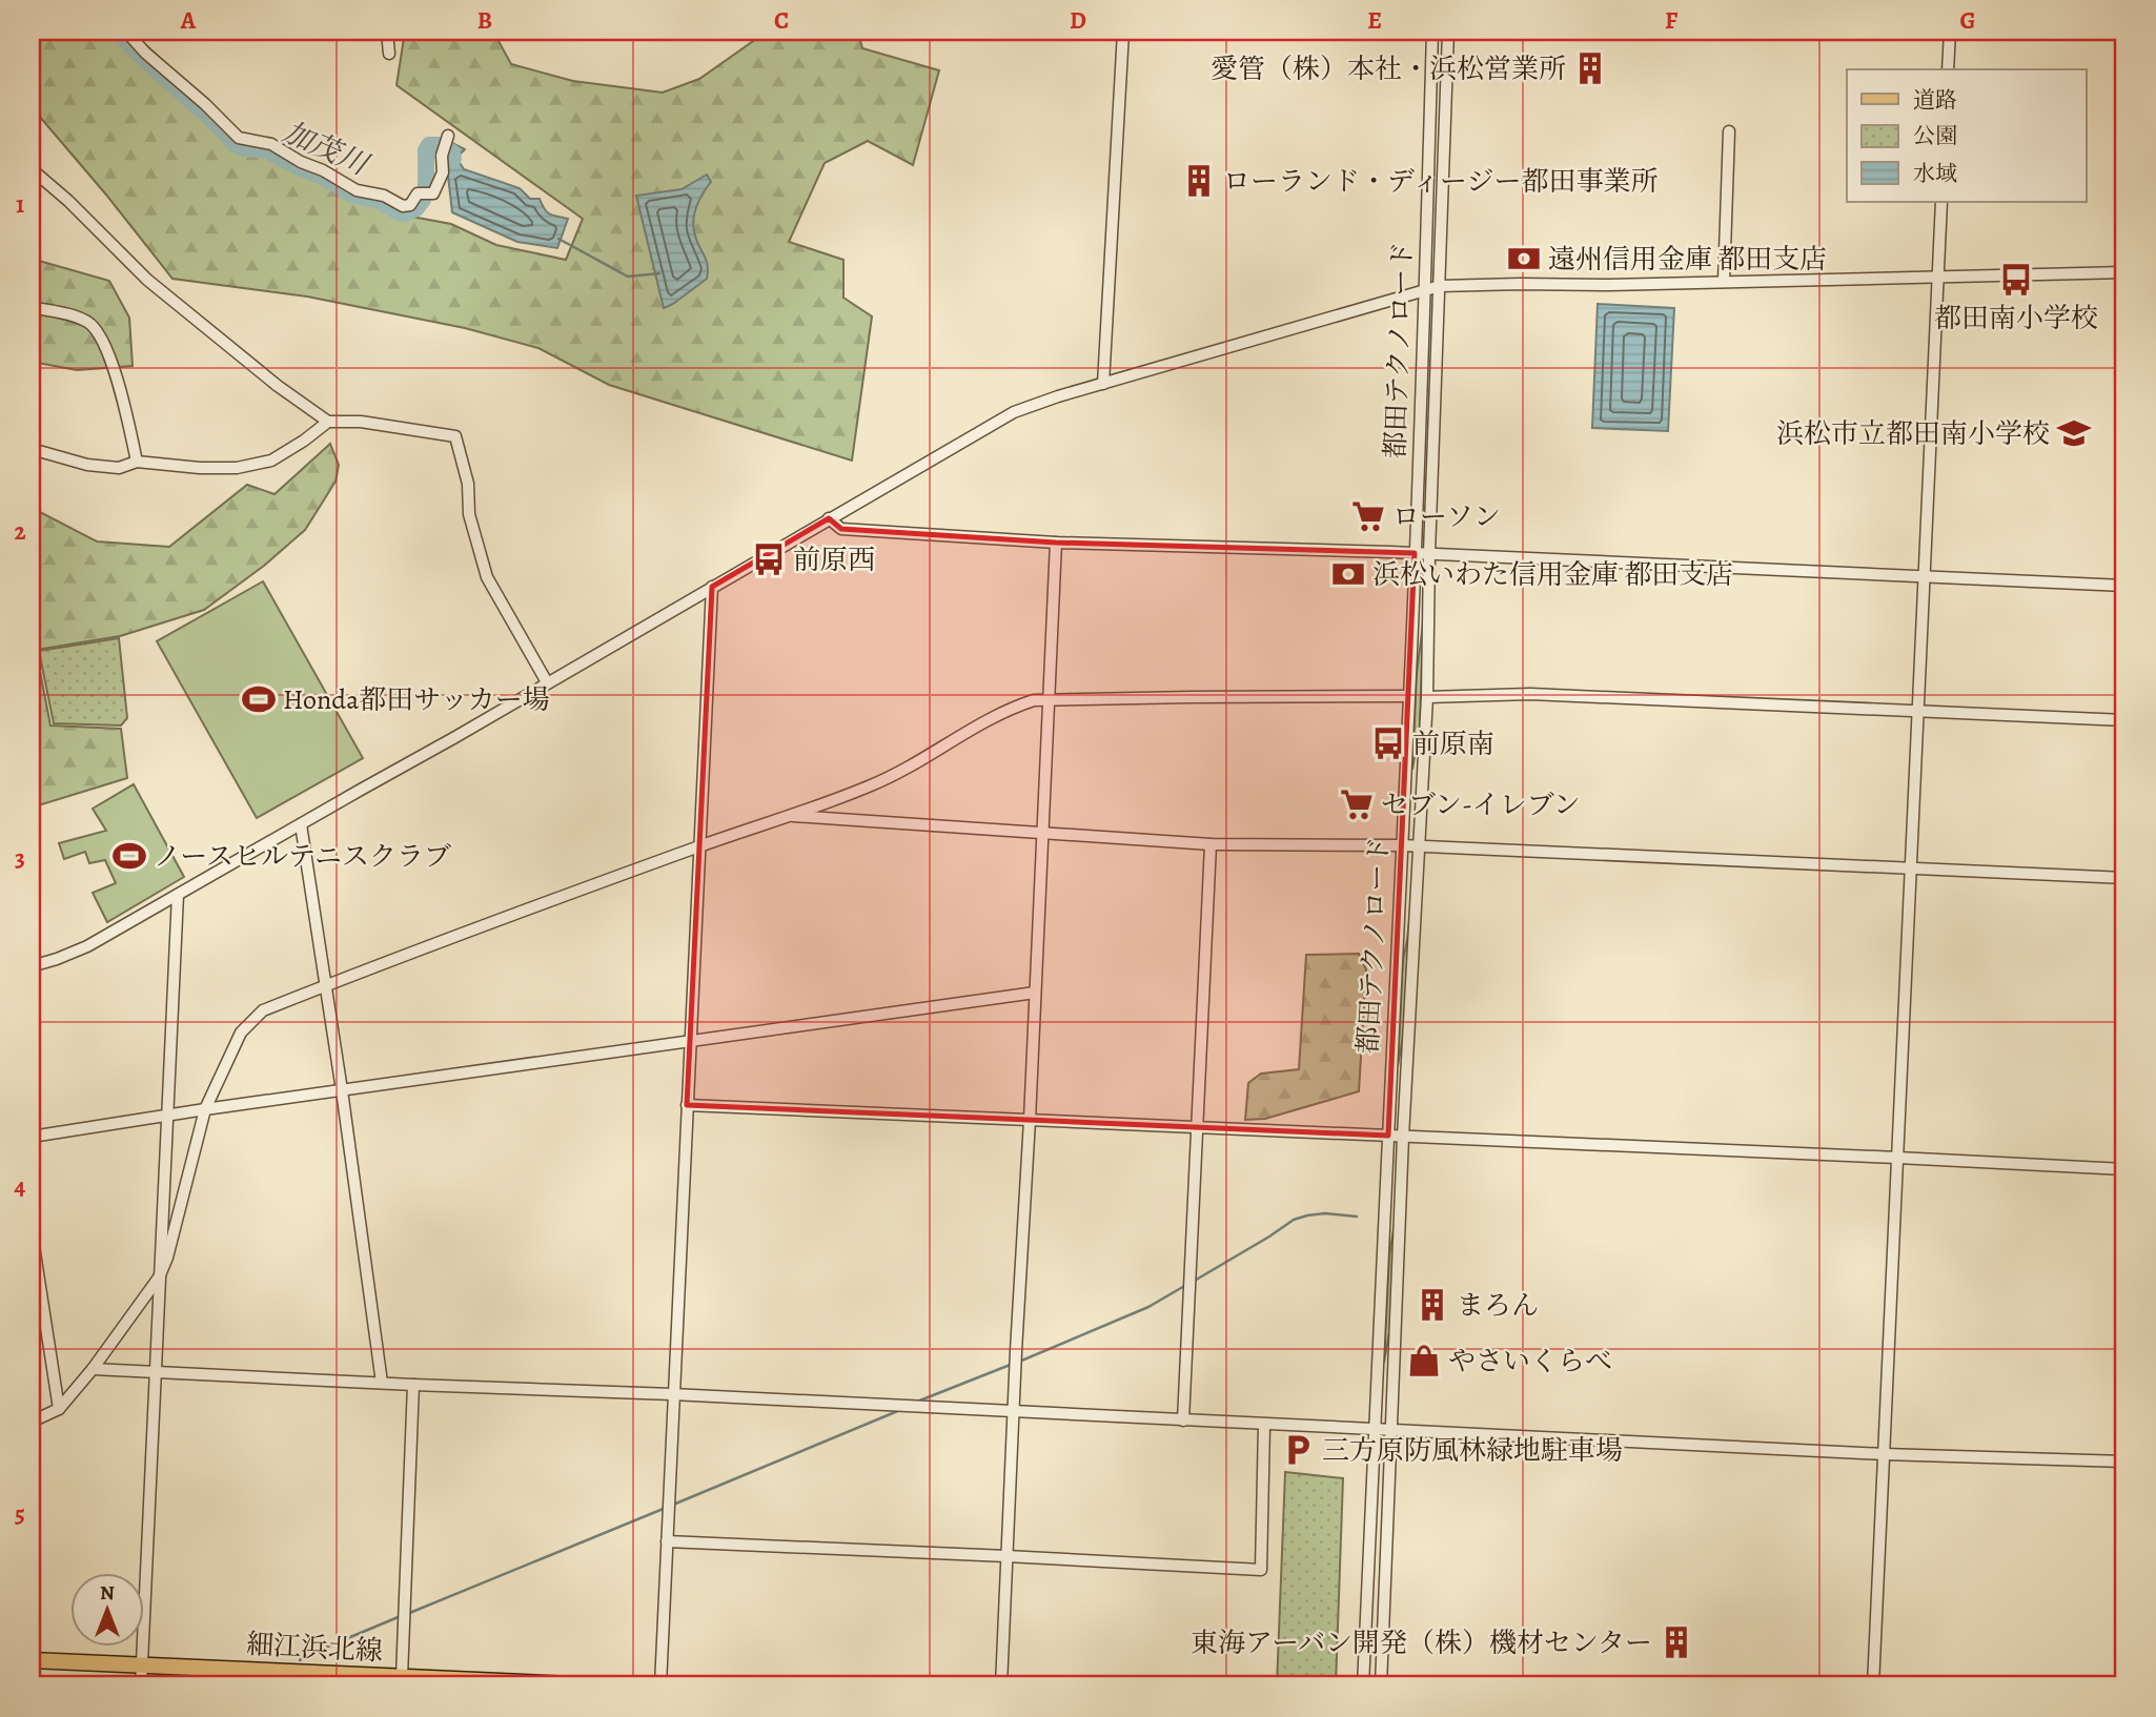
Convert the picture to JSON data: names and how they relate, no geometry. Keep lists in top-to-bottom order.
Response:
{
  "streets": {
    "main road": ["細江浜北線"],
    "street": ["都田テクノロード"]
  },
  "water": ["加茂川"],
  "places": {
    "building": [
      "愛管（株）本社・浜松営業所",
      "ローランド・ディージー都田事業所",
      "まろん",
      "東海アーバン開発（株）機材センター"
    ],
    "bank": ["遠州信用金庫 都田支店", "浜松いわた信用金庫 都田支店"],
    "bus stop": ["都田南小学校", "前原西", "前原南"],
    "school or university": ["浜松市立都田南小学校"],
    "supermarket": ["ローソン", "セブン-イレブン"],
    "sports": ["Honda都田サッカー場", "ノースヒルテニスクラブ"],
    "shop": ["やさいくらべ"],
    "parking": ["三方原防風林緑地駐車場"]
  },
  "legend": ["道路", "公園", "水域"],
  "north": "top",
  "grid": {
    "columns": [
      "A",
      "B",
      "C",
      "D",
      "E",
      "F",
      "G"
    ],
    "rows": [
      "1",
      "2",
      "3",
      "4",
      "5"
    ]
  }
}
